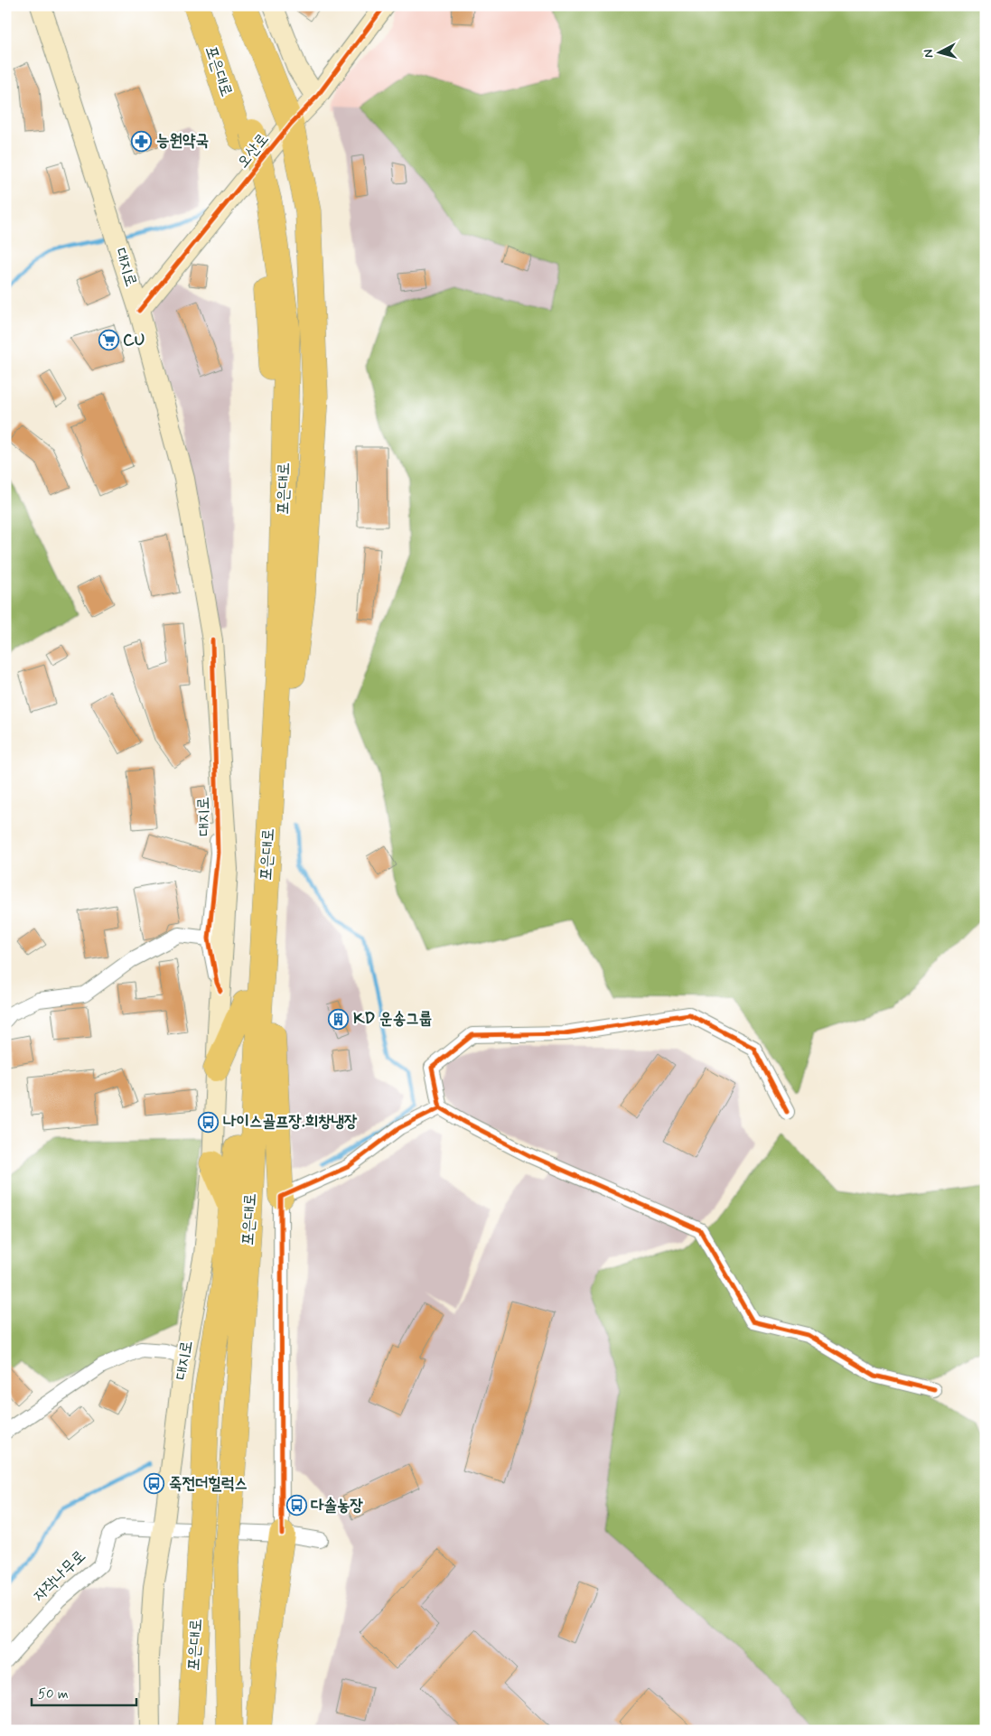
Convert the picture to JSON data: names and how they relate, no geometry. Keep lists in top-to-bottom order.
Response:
{
  "streets": {
    "highway": ["포은대로"],
    "main road": ["오산로", "대지로"],
    "street": ["자작나무로"]
  },
  "crossings": [
    ["오산로", "대지로"],
    ["대지로", "자작나무로"]
  ],
  "places": {
    "pharmacy": ["능원약국"],
    "supermarket": ["CU"],
    "building": ["KD 운송그룹"],
    "bus stop": ["나이스골프장.희창냉장", "죽전더힐럭스", "다솔농장"]
  },
  "scale_bar": "50 m",
  "north": "left"
}
